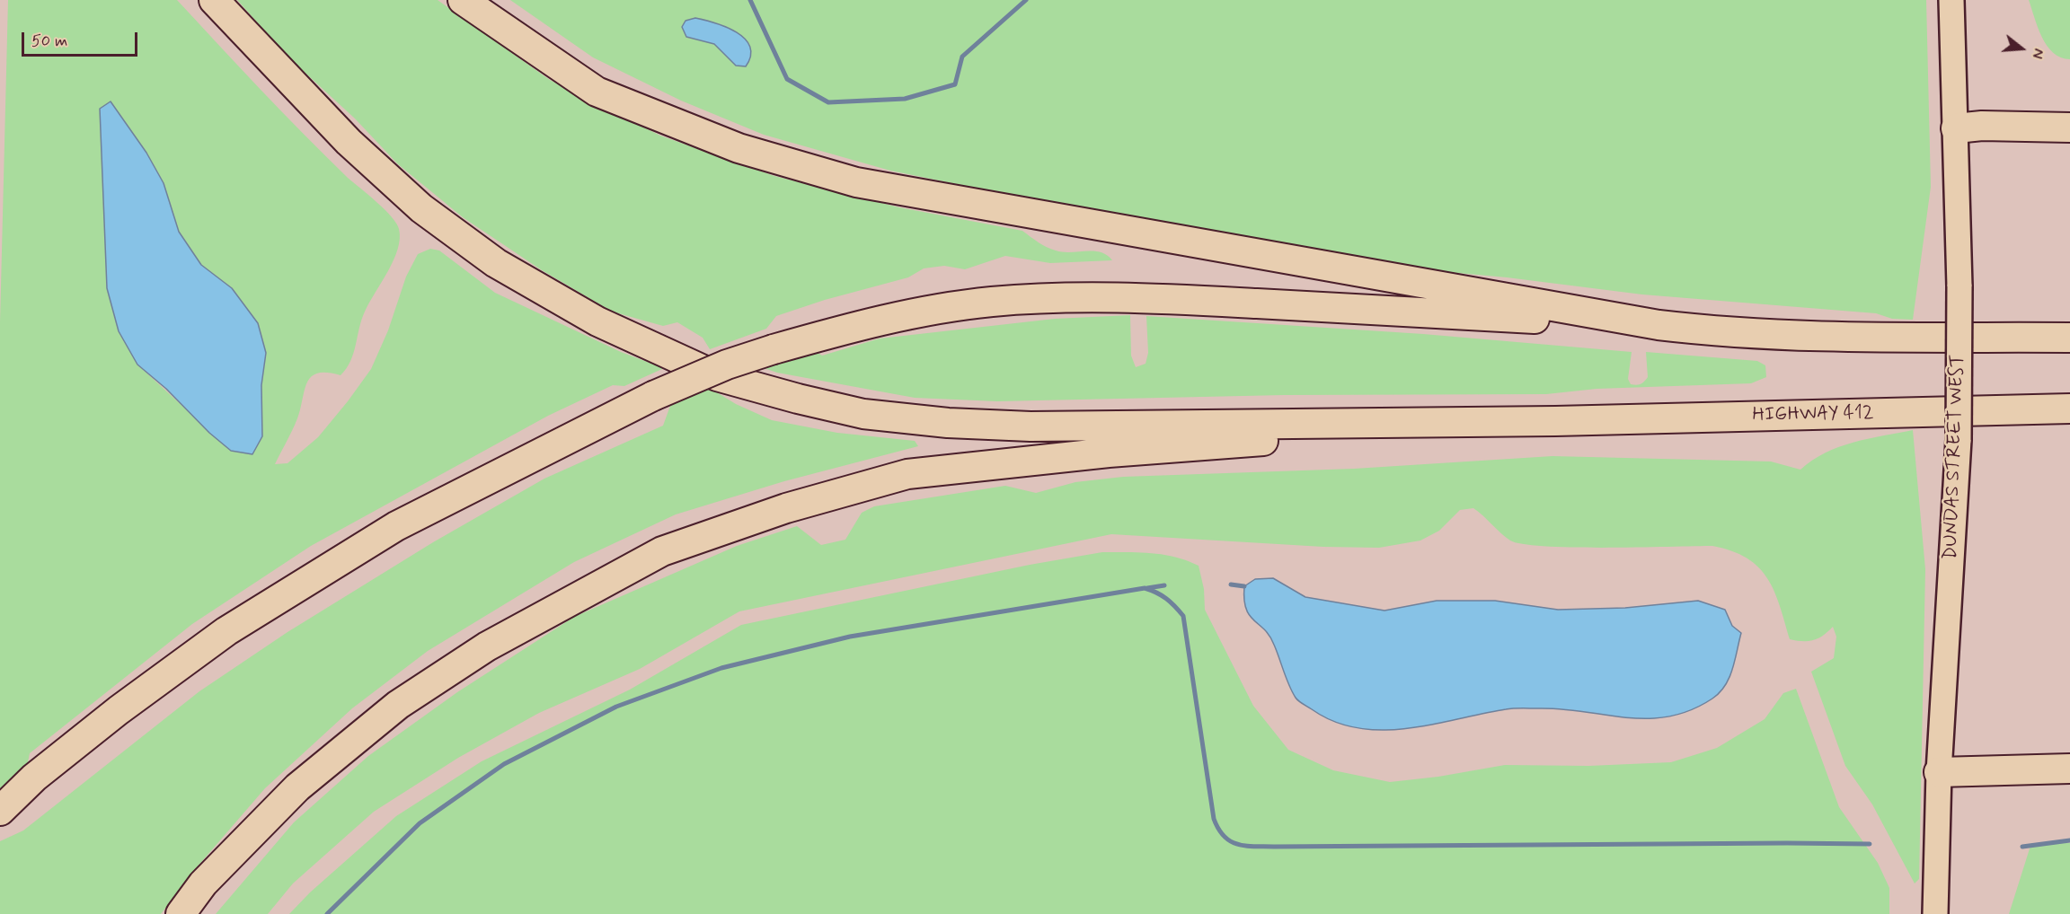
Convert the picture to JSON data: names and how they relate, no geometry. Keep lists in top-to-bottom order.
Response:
{
  "streets": {
    "highway": ["HIGHWAY 412"],
    "main road": ["DUNDAS STREET WEST"]
  },
  "scale_bar": "50 m",
  "north": "right"
}
